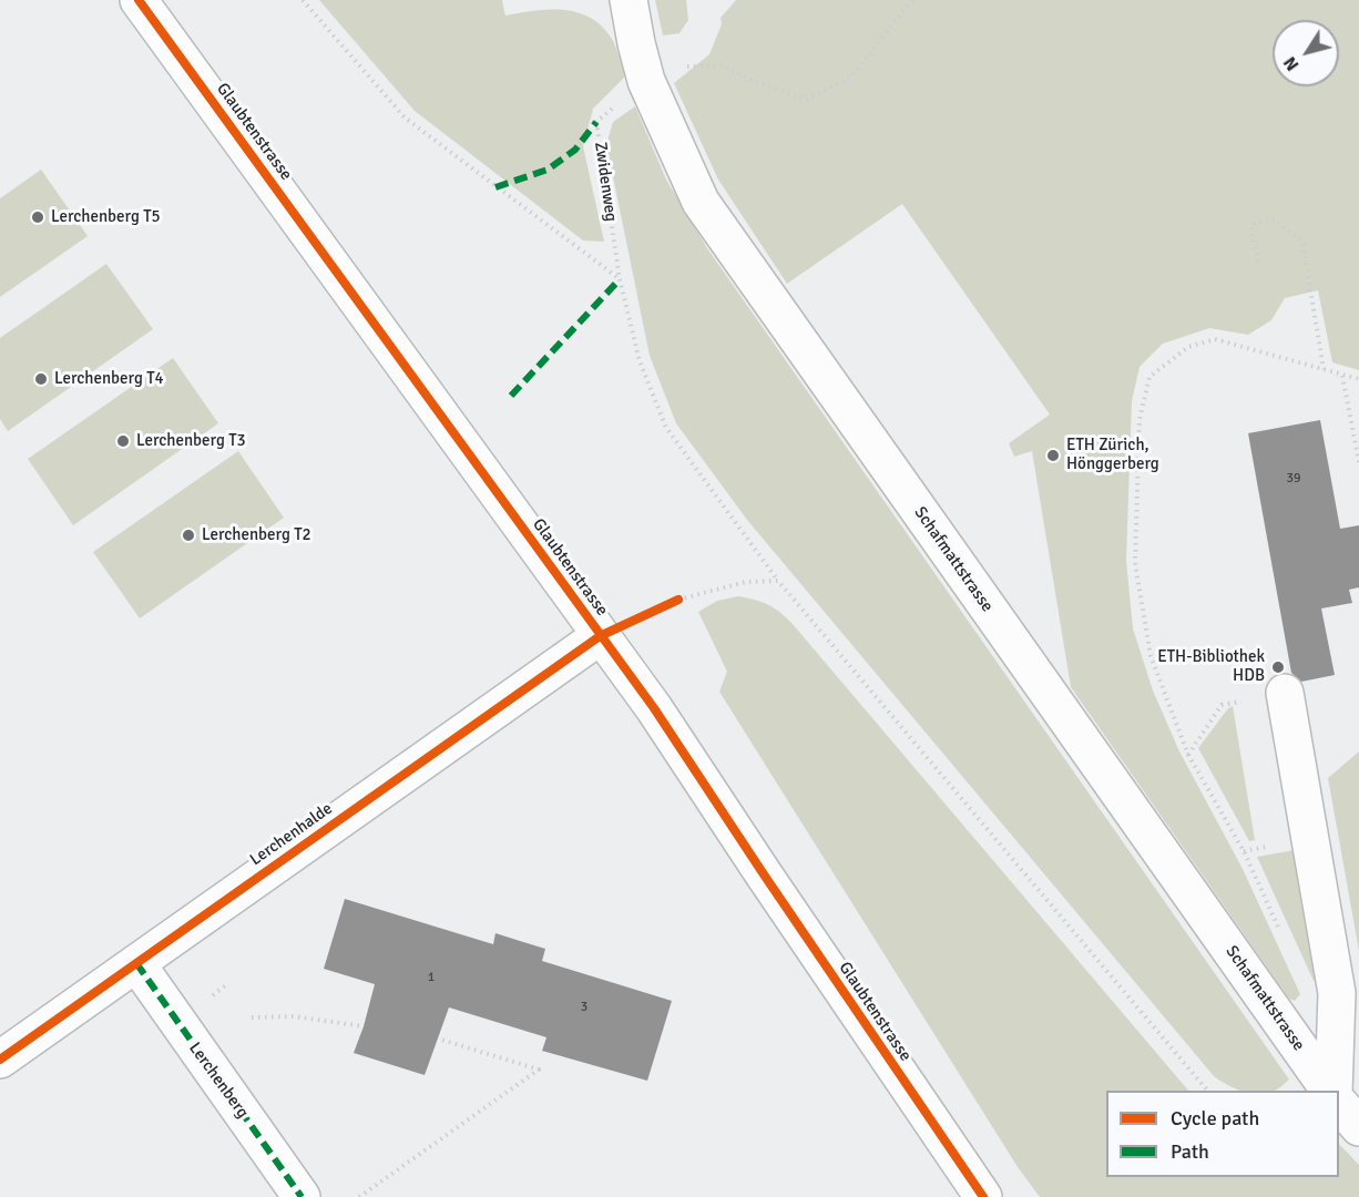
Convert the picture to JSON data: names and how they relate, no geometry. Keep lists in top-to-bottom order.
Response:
{
  "streets": {
    "street": [
      "Glaubtenstrasse",
      "Schafmattstrasse",
      "Lerchenhalde",
      "Lerchenberg"
    ],
    "path": ["Zwidenweg"]
  },
  "crossings": [
    ["Glaubtenstrasse", "Lerchenhalde"],
    ["Zwidenweg", "Schafmattstrasse"],
    ["Lerchenhalde", "Lerchenberg"]
  ],
  "places": [
    "Lerchenberg T5",
    "Lerchenberg T4",
    "Lerchenberg T3",
    "ETH Zürich, Hönggerberg",
    "Lerchenberg T2",
    "ETH-Bibliothek HDB"
  ],
  "house_numbers": ["39", "1", "3"],
  "legend": ["Cycle path", "Path"],
  "north": "bottom left"
}
